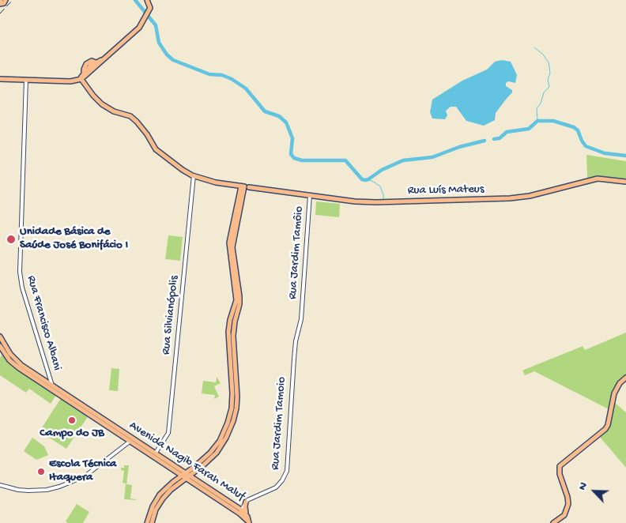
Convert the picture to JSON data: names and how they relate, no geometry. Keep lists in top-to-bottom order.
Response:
{
  "streets": {
    "main road": ["Rua Luís Mateus", "Avenida Nagib Farah Maluf"],
    "street": [
      "Rua Jardim Tamôio",
      "Rua Silvianópolis",
      "Rua Francisco Albani",
      "Rua Jardim Tamoio"
    ]
  },
  "crossings": [
    ["Rua Luís Mateus", "Rua Jardim Tamôio"],
    ["Rua Luís Mateus", "Rua Silvianópolis"],
    ["Rua Jardim Tamôio", "Rua Jardim Tamoio"],
    ["Rua Silvianópolis", "Avenida Nagib Farah Maluf"],
    ["Rua Francisco Albani", "Avenida Nagib Farah Maluf"]
  ],
  "places": ["Unidade Básica de Saúde José Bonifácio I", "Campo do JB", "Escola Técnica Itaquera"],
  "north": "top left"
}
